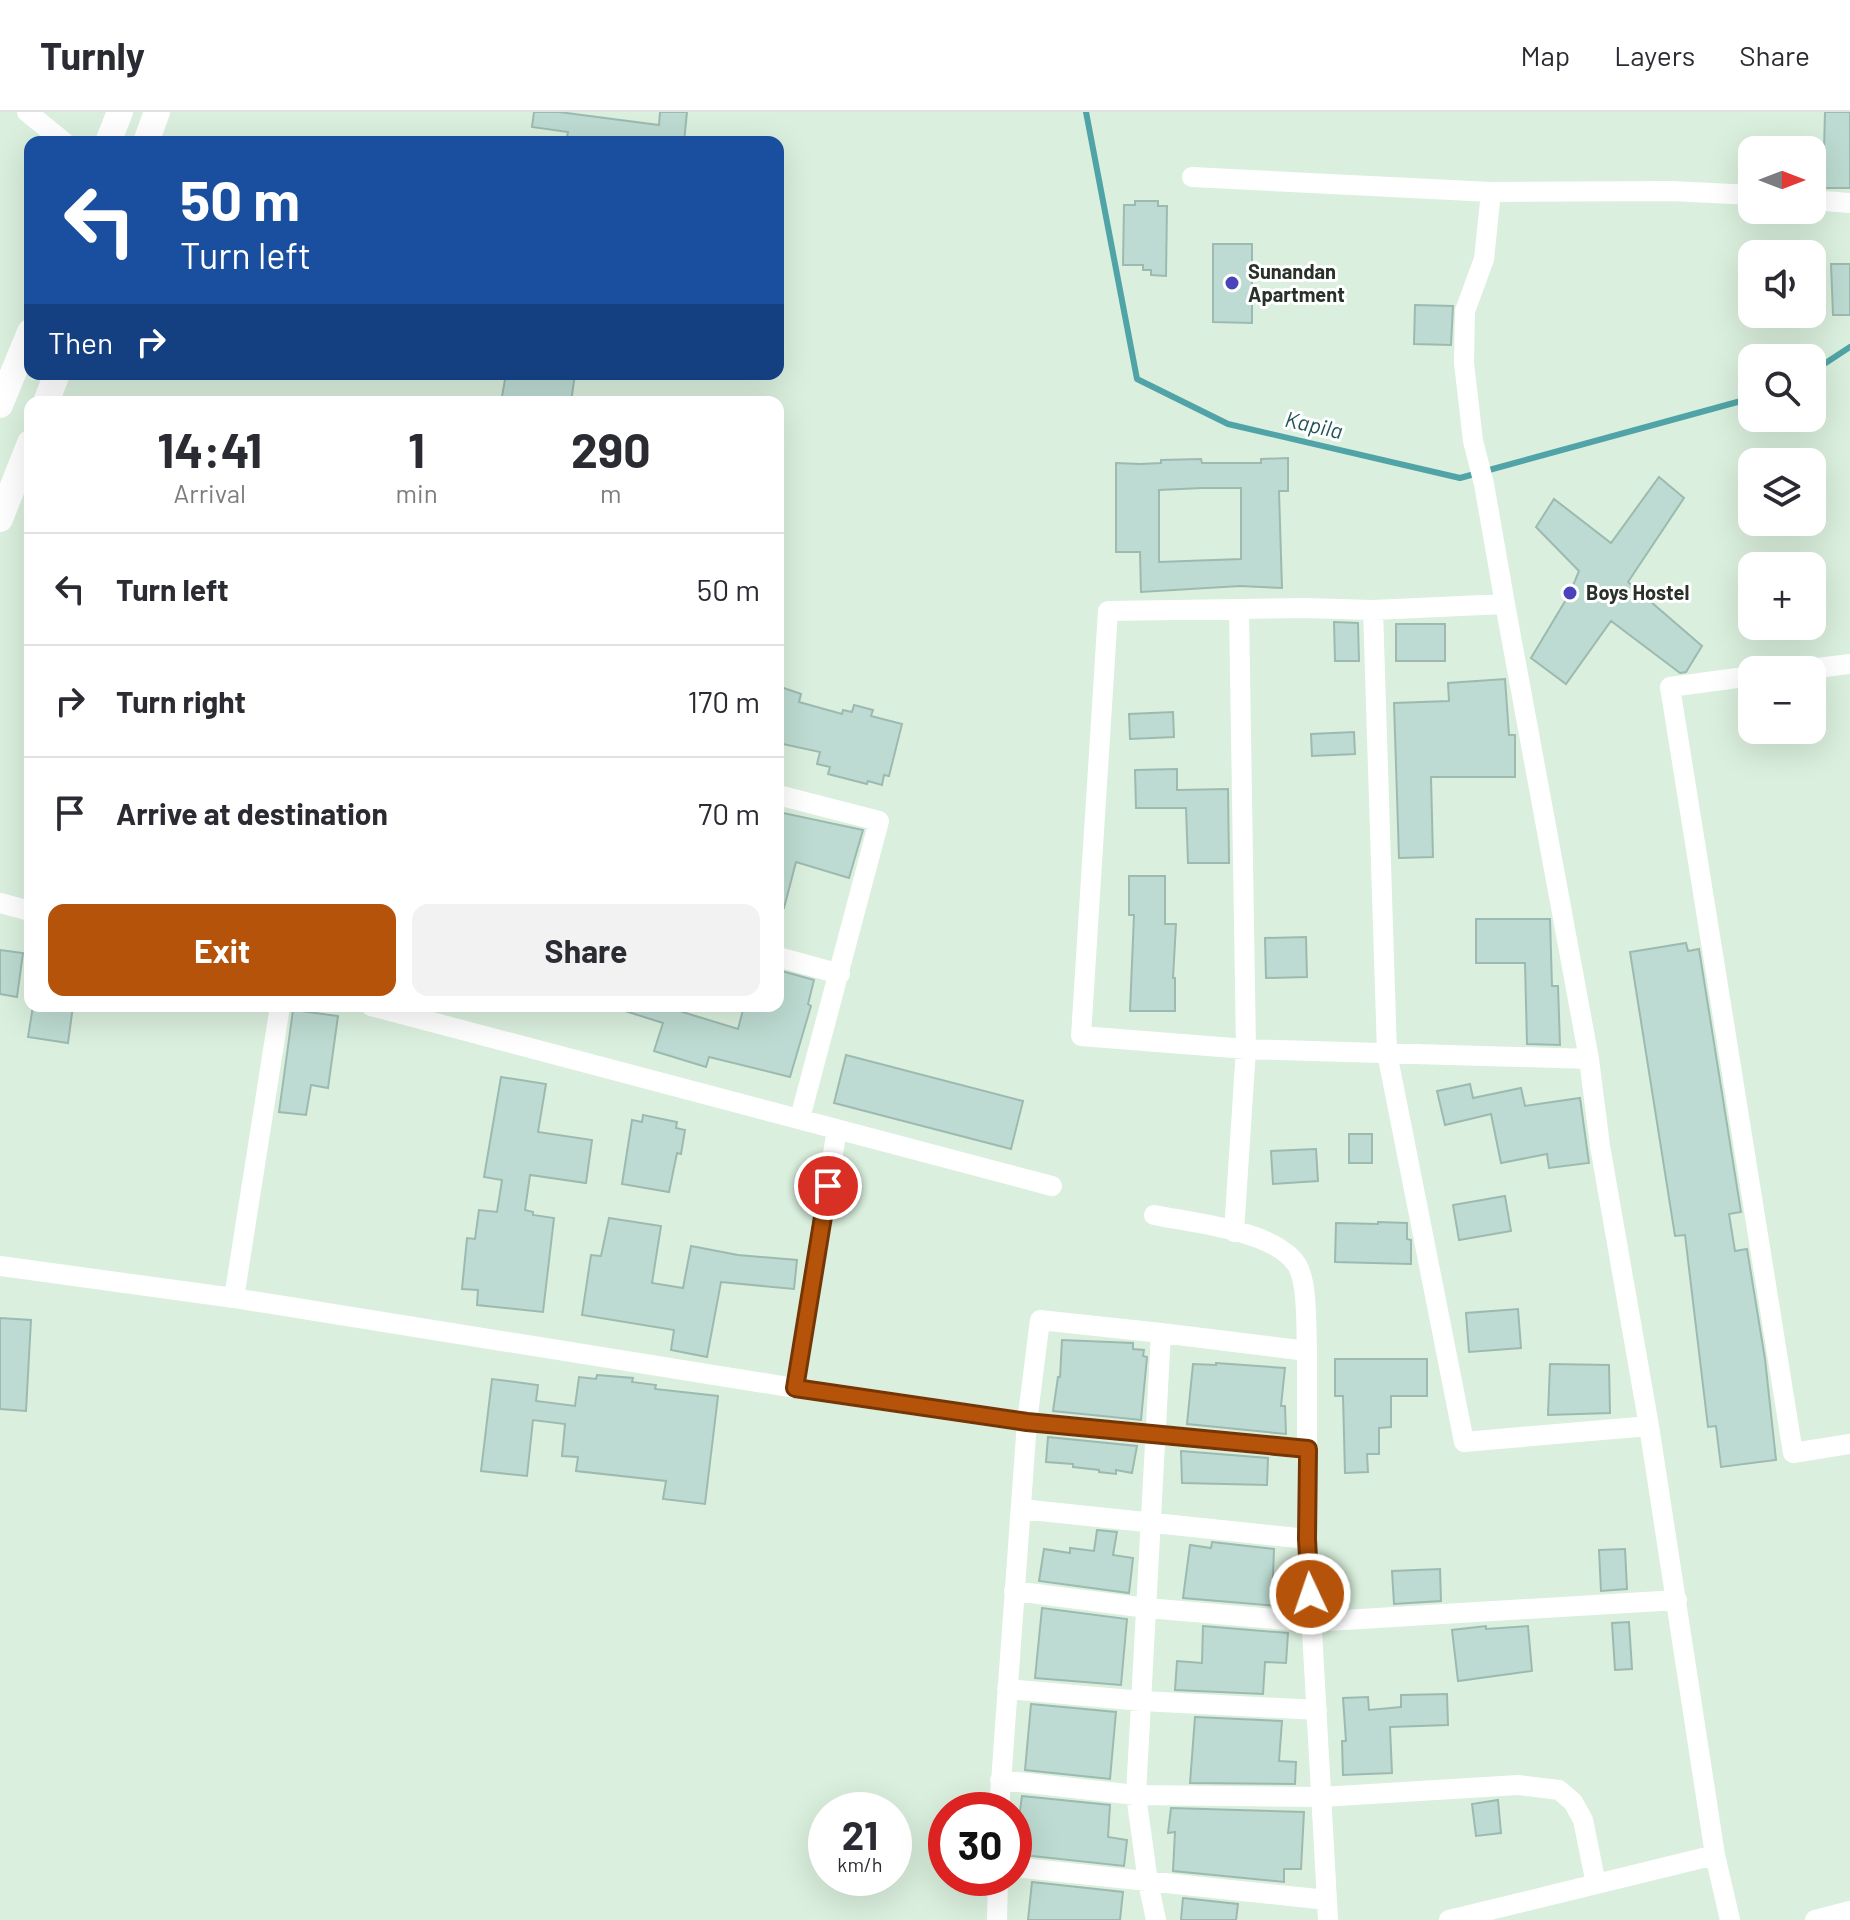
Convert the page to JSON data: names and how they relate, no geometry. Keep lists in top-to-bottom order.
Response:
{
  "water": ["Kapila"],
  "places": ["Sunandan Apartment", "Boys Hostel"],
  "north": "right",
  "page": {
    "header": "Turnly",
    "nav": ["Map", "Layers", "Share"],
    "map_buttons": ["+", "−"],
    "turn": ["50 m", "Turn left"],
    "then": "Then",
    "eta": [
      "14:41",
      "Arrival",
      "1",
      "min",
      "290",
      "m"
    ],
    "list": [
      {
        "name": "Turn left",
        "value": "50 m"
      },
      {
        "name": "Turn right",
        "value": "170 m"
      },
      {
        "name": "Arrive at destination",
        "value": "70 m"
      }
    ],
    "buttons": ["Exit", "Share"],
    "speed": "21 km/h",
    "limit": "30"
  }
}
